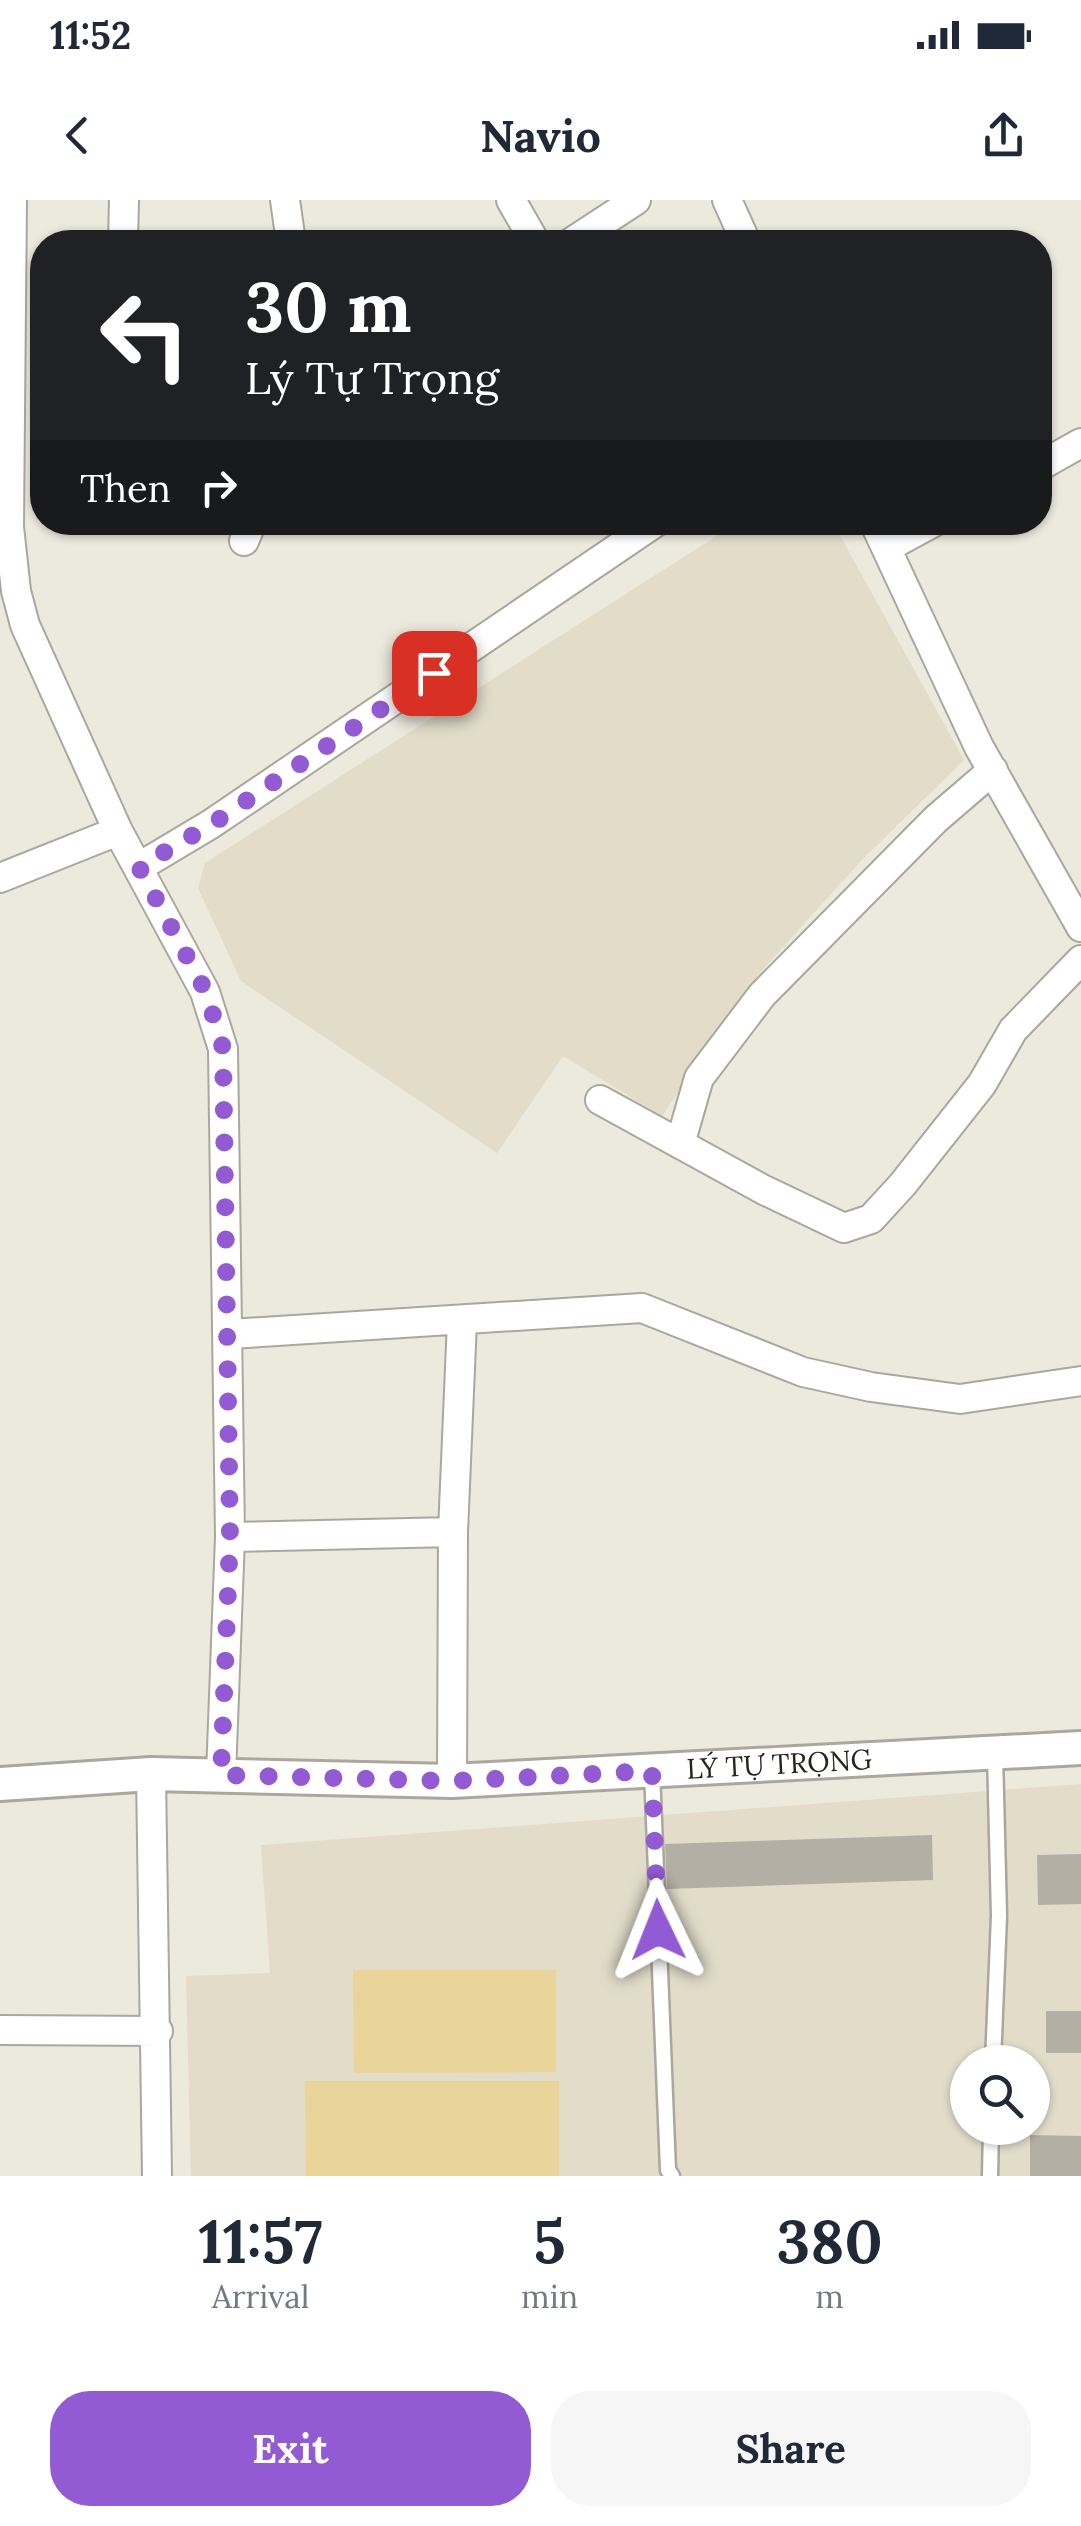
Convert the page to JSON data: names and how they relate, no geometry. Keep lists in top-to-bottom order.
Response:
{
  "streets": {
    "street": ["LÝ TỰ TRỌNG"]
  },
  "page": {
    "status": "11:52",
    "header": "Navio",
    "turn": ["30 m", "Lý Tự Trọng"],
    "then": "Then",
    "eta": [
      "11:57",
      "Arrival",
      "5",
      "min",
      "380",
      "m"
    ],
    "buttons": ["Exit", "Share"]
  }
}
